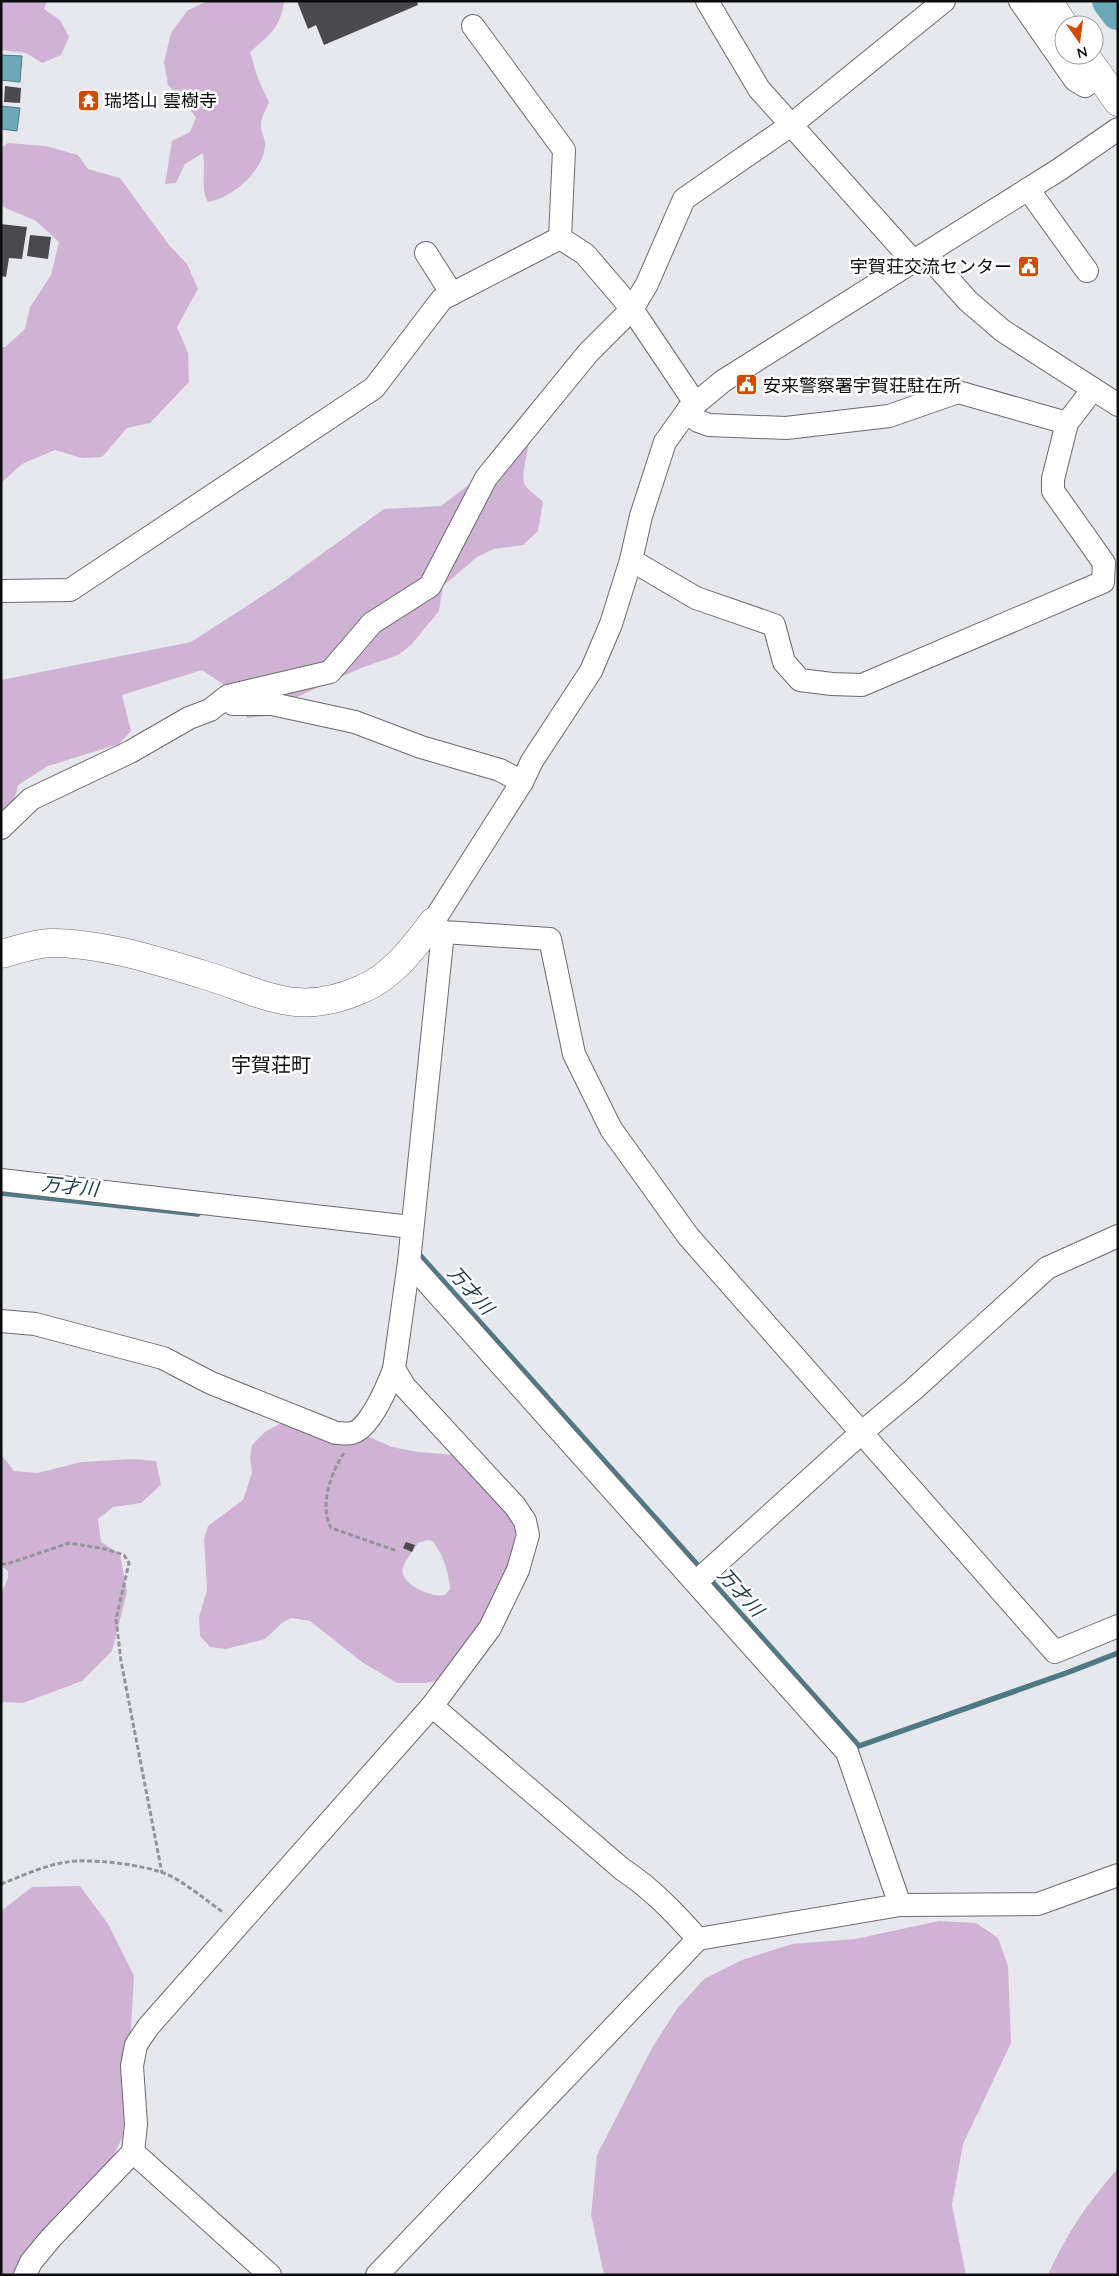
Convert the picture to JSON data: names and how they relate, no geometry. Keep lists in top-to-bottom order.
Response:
{
  "districts": ["宇賀荘町"],
  "water": ["万才川"],
  "places": {
    "temple": ["瑞塔山 雲樹寺"],
    "public building": ["宇賀荘交流センター", "安来警察署宇賀荘駐在所"]
  },
  "north": "bottom"
}
